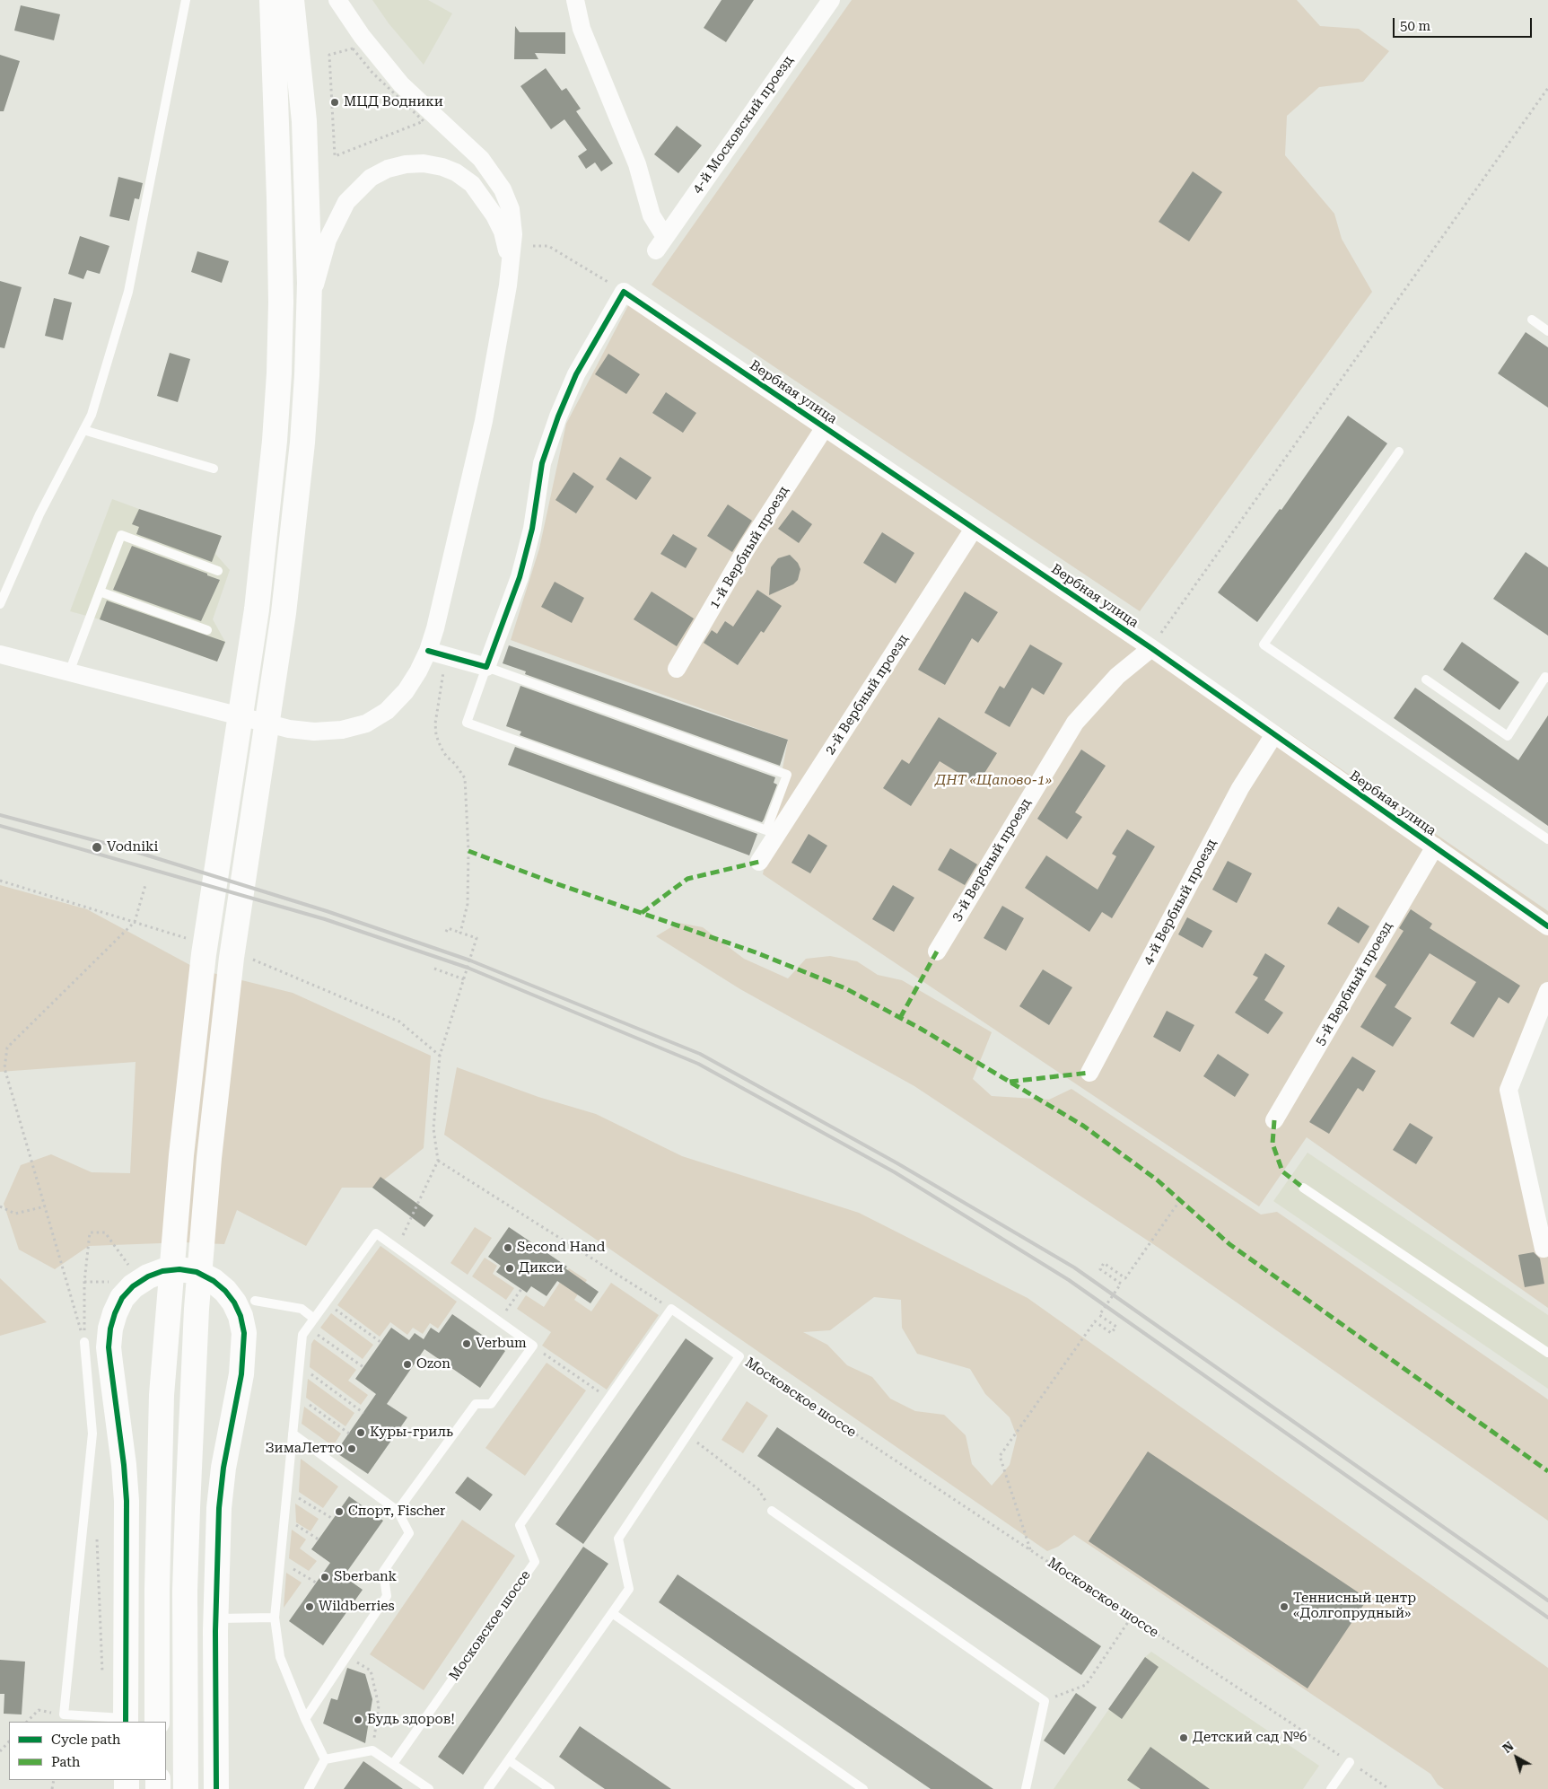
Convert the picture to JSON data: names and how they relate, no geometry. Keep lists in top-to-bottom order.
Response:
{
  "streets": {
    "street": [
      "4-й Московский проезд",
      "Вербная улица",
      "1-й Вербный проезд",
      "2-й Вербный проезд",
      "3-й Вербный проезд",
      "4-й Вербный проезд",
      "5-й Вербный проезд"
    ],
    "lane": ["Московское шоссе"]
  },
  "crossings": [
    ["Вербная улица", "1-й Вербный проезд"],
    ["Вербная улица", "2-й Вербный проезд"],
    ["Вербная улица", "3-й Вербный проезд"],
    ["Вербная улица", "4-й Вербный проезд"],
    ["Вербная улица", "5-й Вербный проезд"]
  ],
  "parks": ["ДНТ «Щапово-1»"],
  "places": [
    "МЦД Водники",
    "Vodniki",
    "Second Hand",
    "Дикси",
    "Verbum",
    "Ozon",
    "Куры-гриль",
    "ЗимаЛетто",
    "Спорт, Fischer",
    "Sberbank",
    "Wildberries",
    "Теннисный центр «Долгопрудный»",
    "Будь здоров!",
    "Детский сад №6"
  ],
  "legend": ["Cycle path", "Path"],
  "scale_bar": "50 m",
  "north": "top left"
}
